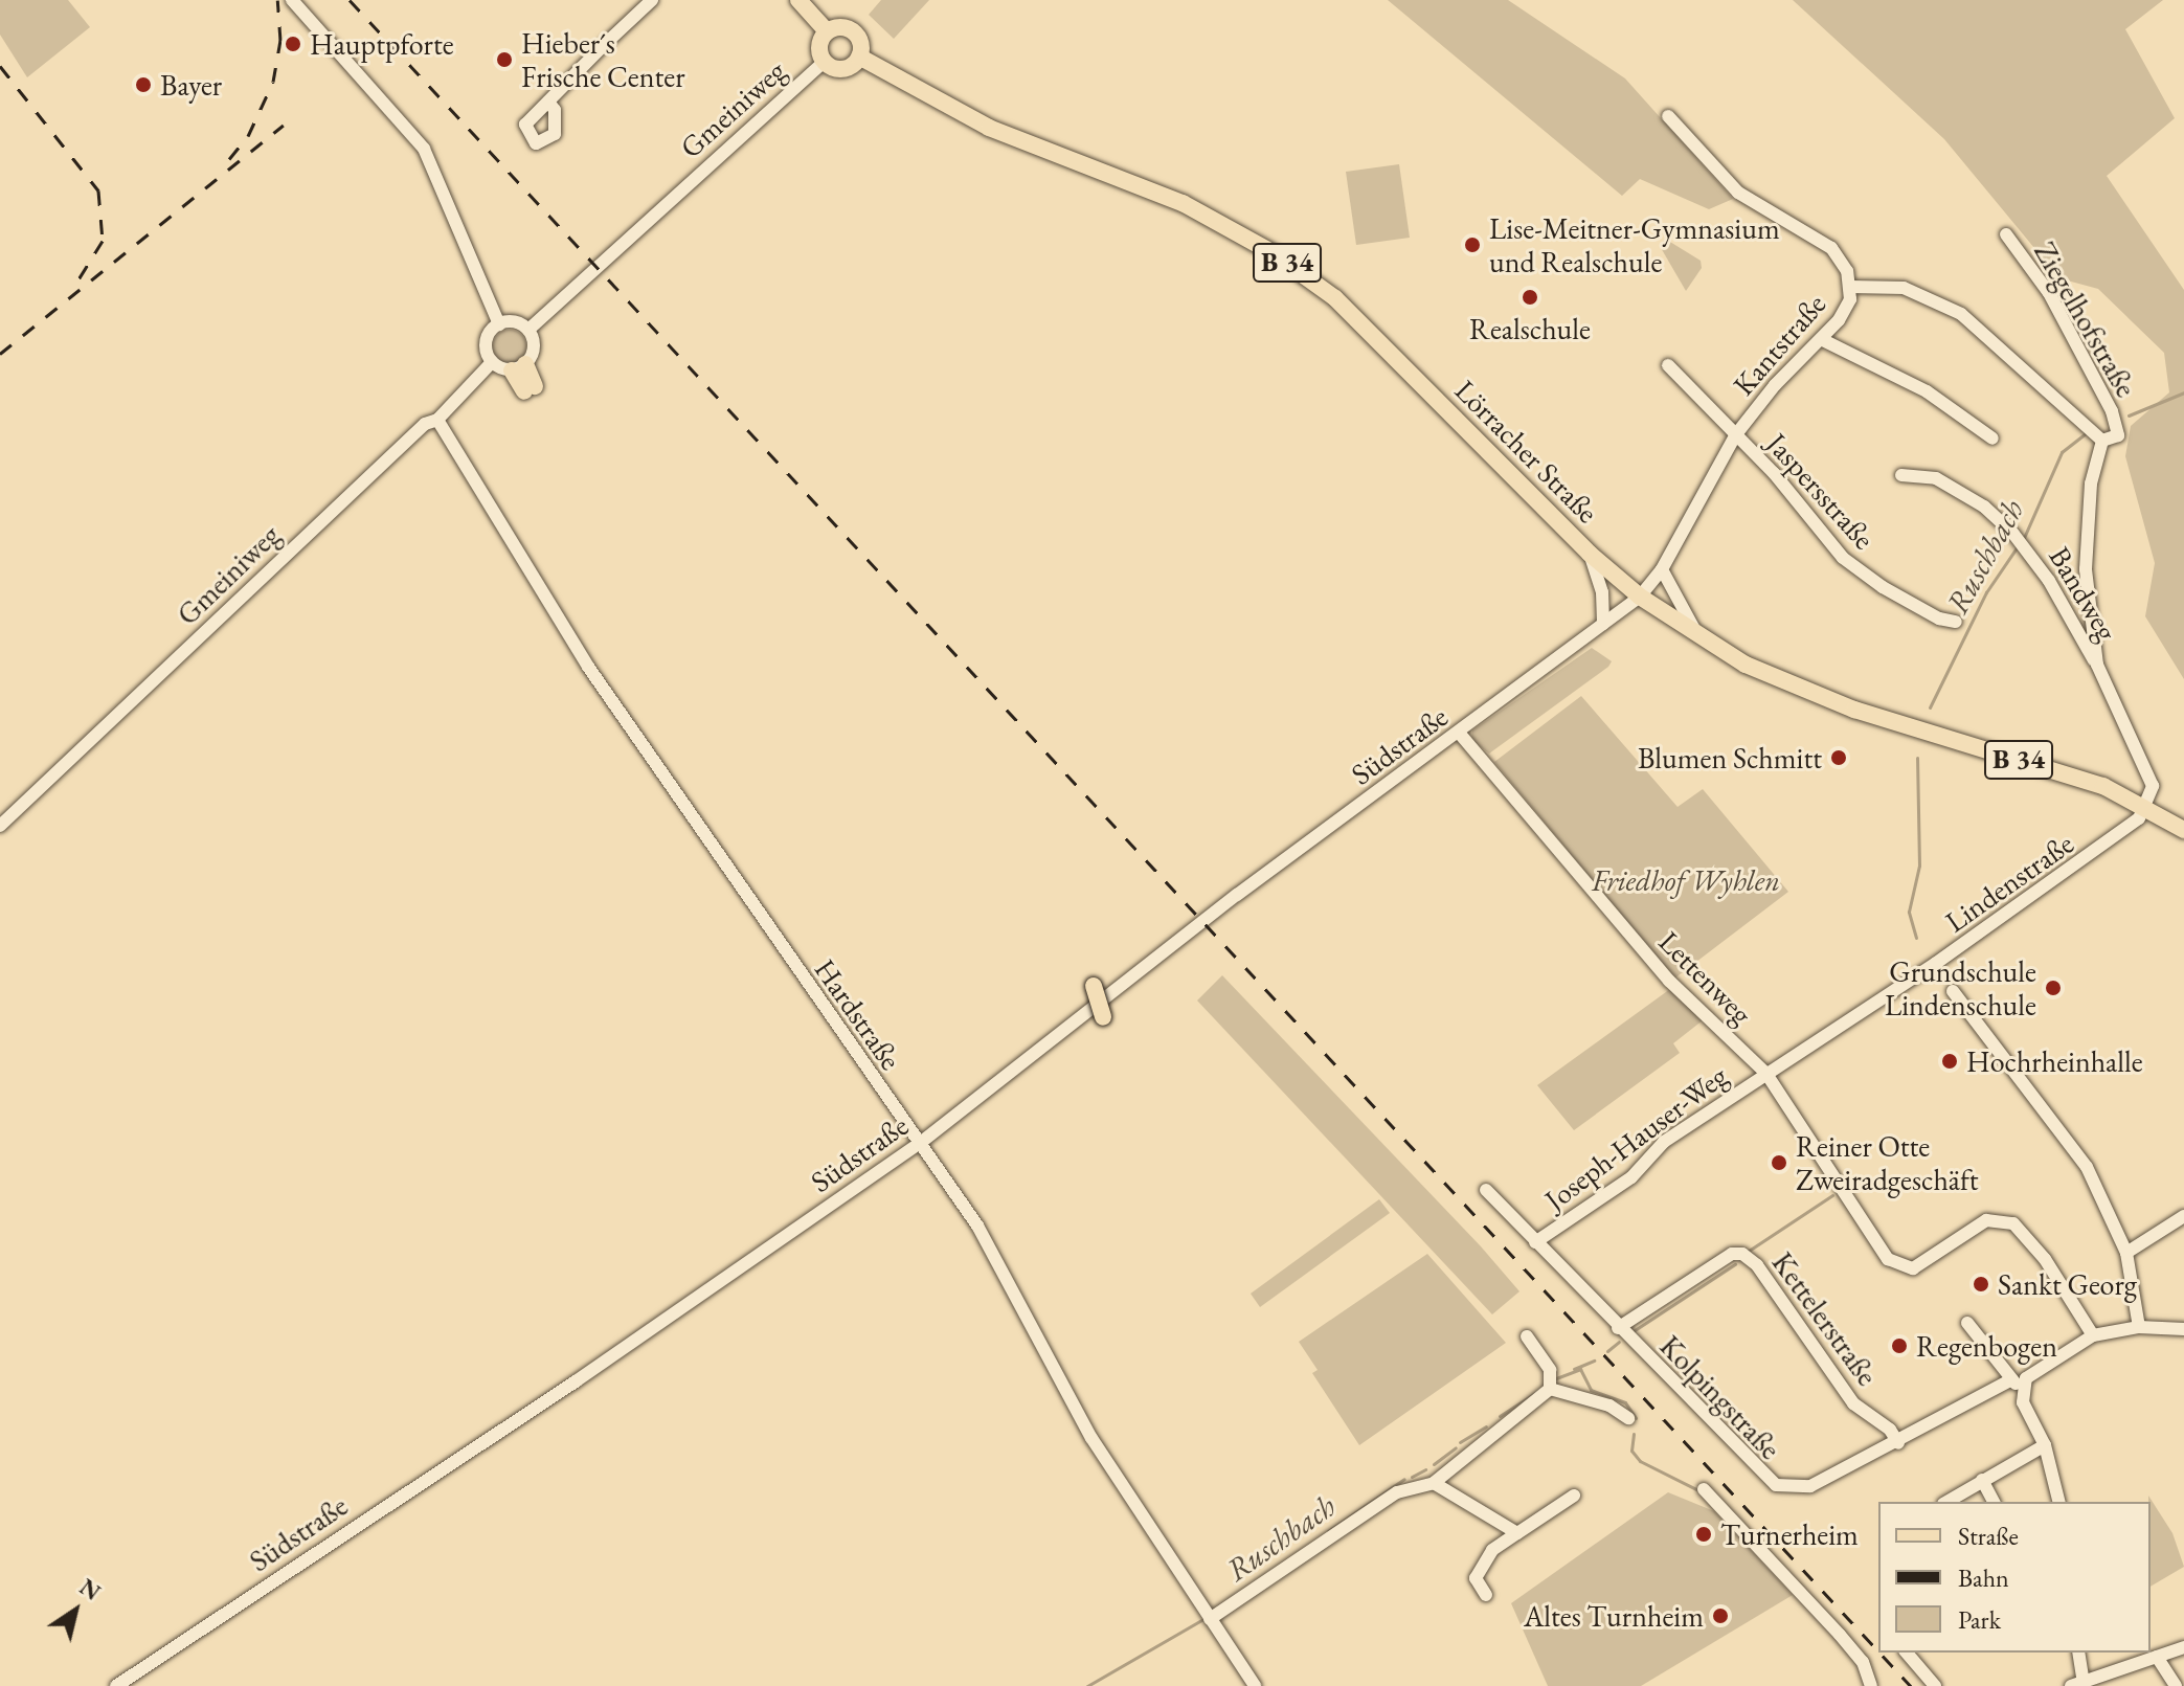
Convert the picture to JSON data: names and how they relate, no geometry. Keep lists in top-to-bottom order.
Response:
{
  "streets": {
    "main road": ["B 34", "Lörracher Straße"],
    "street": [
      "Gmeiniweg",
      "Ziegelhofstraße",
      "Kantstraße",
      "Jaspersstraße",
      "Bandweg",
      "Südstraße",
      "Lindenstraße",
      "Lettenweg",
      "Hardstraße",
      "Joseph-Hauser-Weg",
      "Kettelerstraße",
      "Kolpingstraße"
    ]
  },
  "crossings": [
    ["Gmeiniweg", "Lörracher Straße"],
    ["Gmeiniweg", "Hardstraße"],
    ["Ziegelhofstraße", "Lörracher Straße"],
    ["Ziegelhofstraße", "Bandweg"],
    ["Ziegelhofstraße", "Lindenstraße"],
    ["Kantstraße", "Lörracher Straße"],
    ["Kantstraße", "Jaspersstraße"],
    ["Kantstraße", "Südstraße"],
    ["Lörracher Straße", "Südstraße"],
    ["Lörracher Straße", "Lindenstraße"],
    ["Südstraße", "Lettenweg"],
    ["Südstraße", "Hardstraße"],
    ["Lindenstraße", "Lettenweg"],
    ["Lindenstraße", "Joseph-Hauser-Weg"],
    ["Lettenweg", "Joseph-Hauser-Weg"],
    ["Joseph-Hauser-Weg", "Kolpingstraße"],
    ["Kettelerstraße", "Kolpingstraße"]
  ],
  "water": ["Ruschbach"],
  "parks": ["Friedhof Wyhlen"],
  "places": [
    "Hauptpforte",
    "Hieber´s Frische Center",
    "Bayer",
    "Lise-Meitner-Gymnasium und Realschule",
    "Realschule",
    "Blumen Schmitt",
    "Grundschule Lindenschule",
    "Hochrheinhalle",
    "Reiner Otte Zweiradgeschäft",
    "Sankt Georg",
    "Regenbogen",
    "Turnerheim",
    "Altes Turnheim"
  ],
  "legend": ["Straße", "Bahn", "Park"],
  "north": "top right"
}
